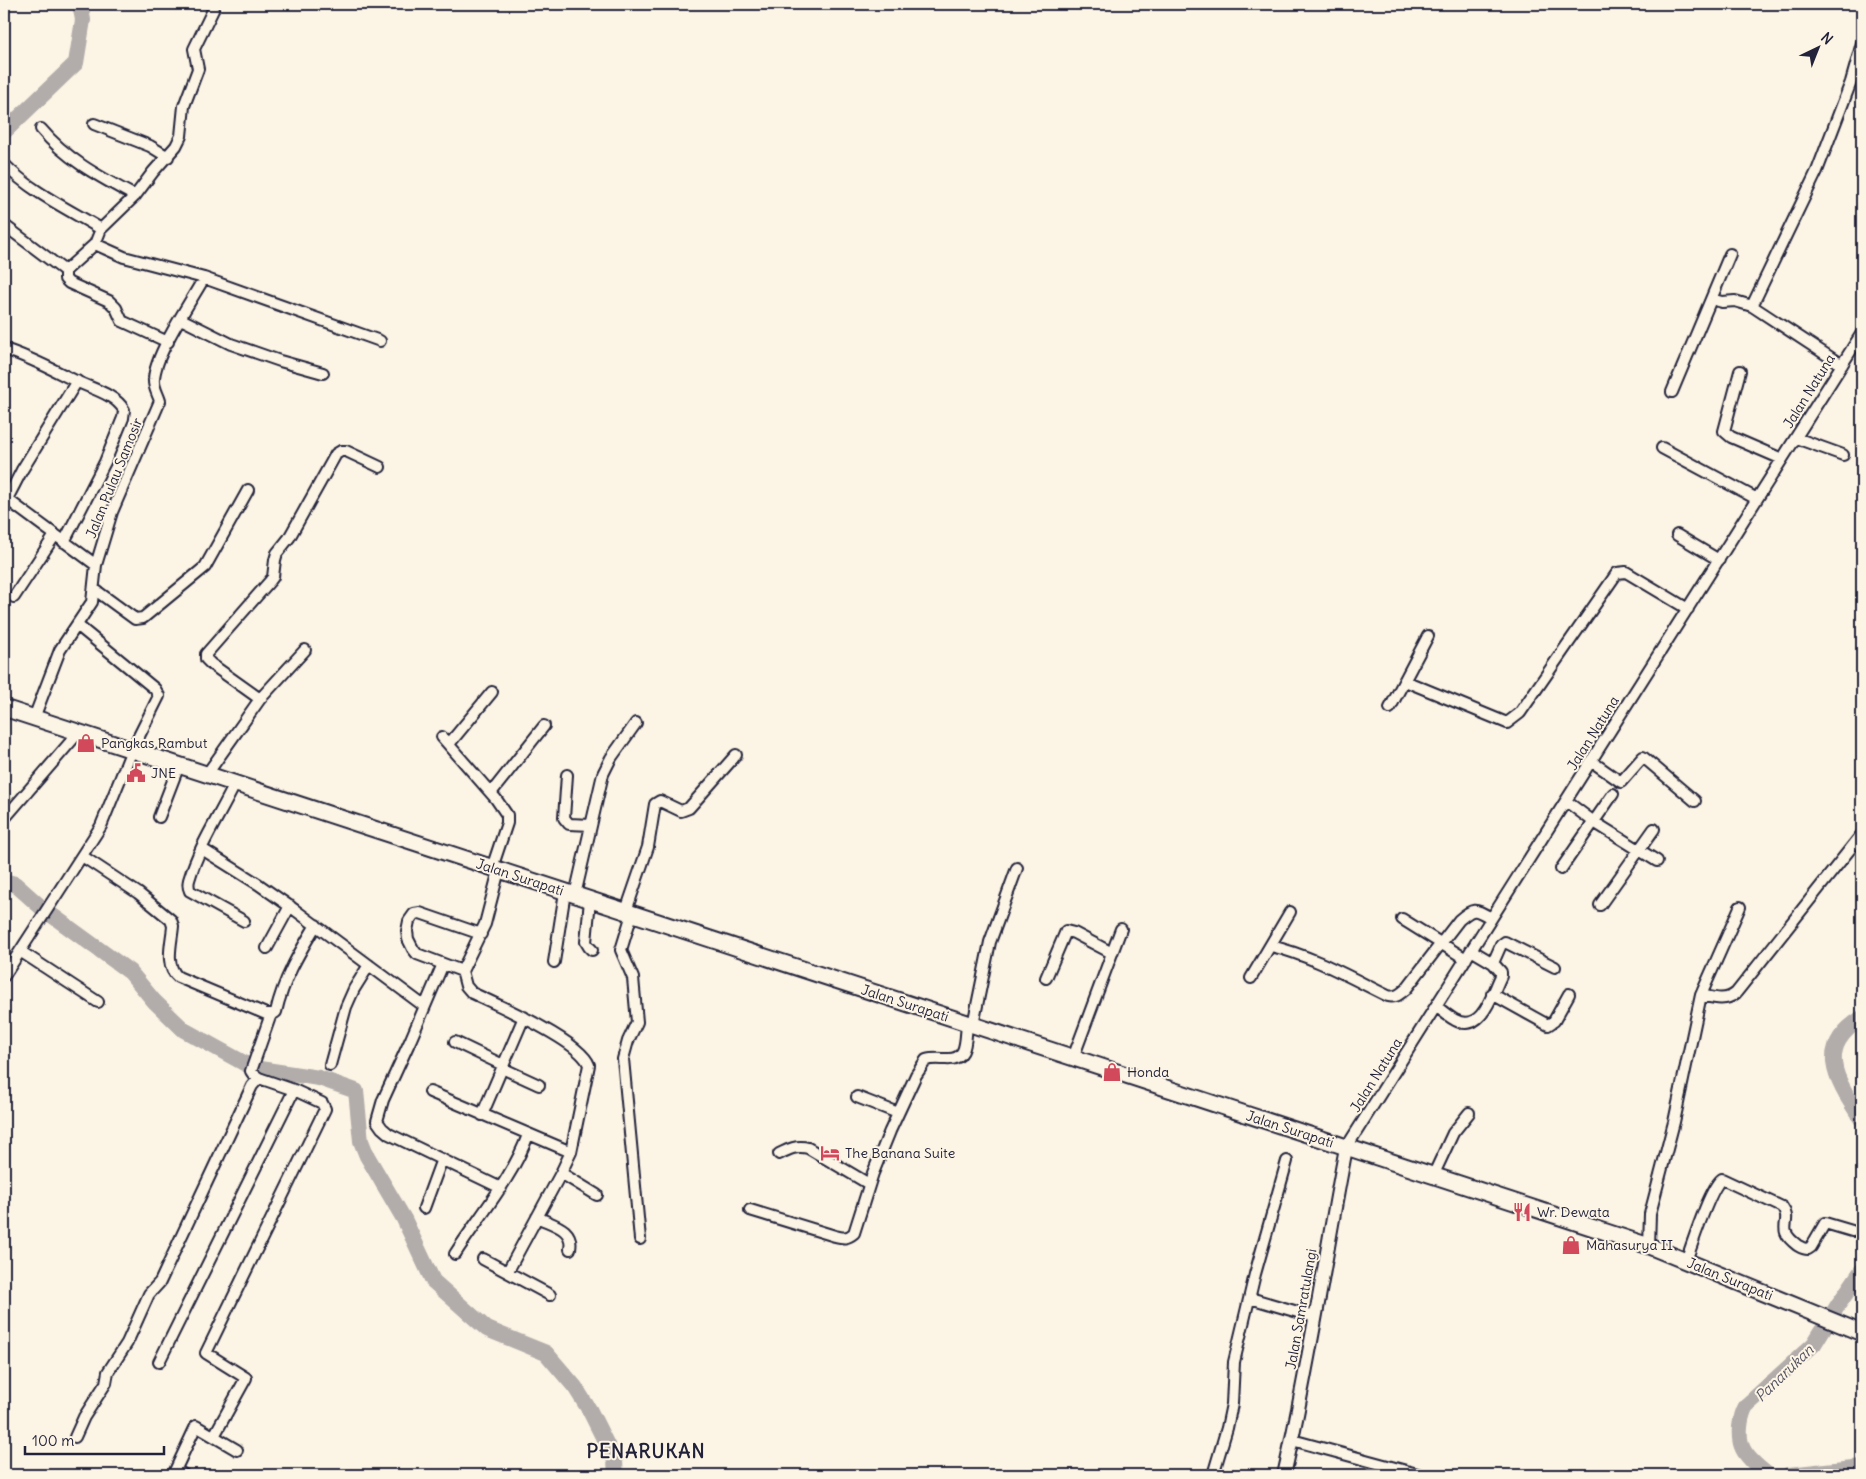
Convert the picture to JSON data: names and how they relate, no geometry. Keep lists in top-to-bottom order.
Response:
{
  "streets": {
    "highway": ["Jalan Surapati"],
    "main road": ["Jalan Samratulangi"],
    "street": ["Jalan Natuna", "Jalan Pulau Samosir"]
  },
  "crossings": [
    ["Jalan Natuna", "Jalan Surapati"],
    ["Jalan Natuna", "Jalan Samratulangi"],
    ["Jalan Pulau Samosir", "Jalan Surapati"],
    ["Jalan Surapati", "Jalan Samratulangi"]
  ],
  "districts": ["PENARUKAN"],
  "water": ["Panarukan"],
  "places": {
    "shop": ["Pangkas Rambut", "Honda", "Mahasurya II"],
    "public building": ["JNE"],
    "hotel": ["The Banana Suite"],
    "restaurant": ["Wr. Dewata"]
  },
  "scale_bar": "100 m",
  "north": "top right"
}
